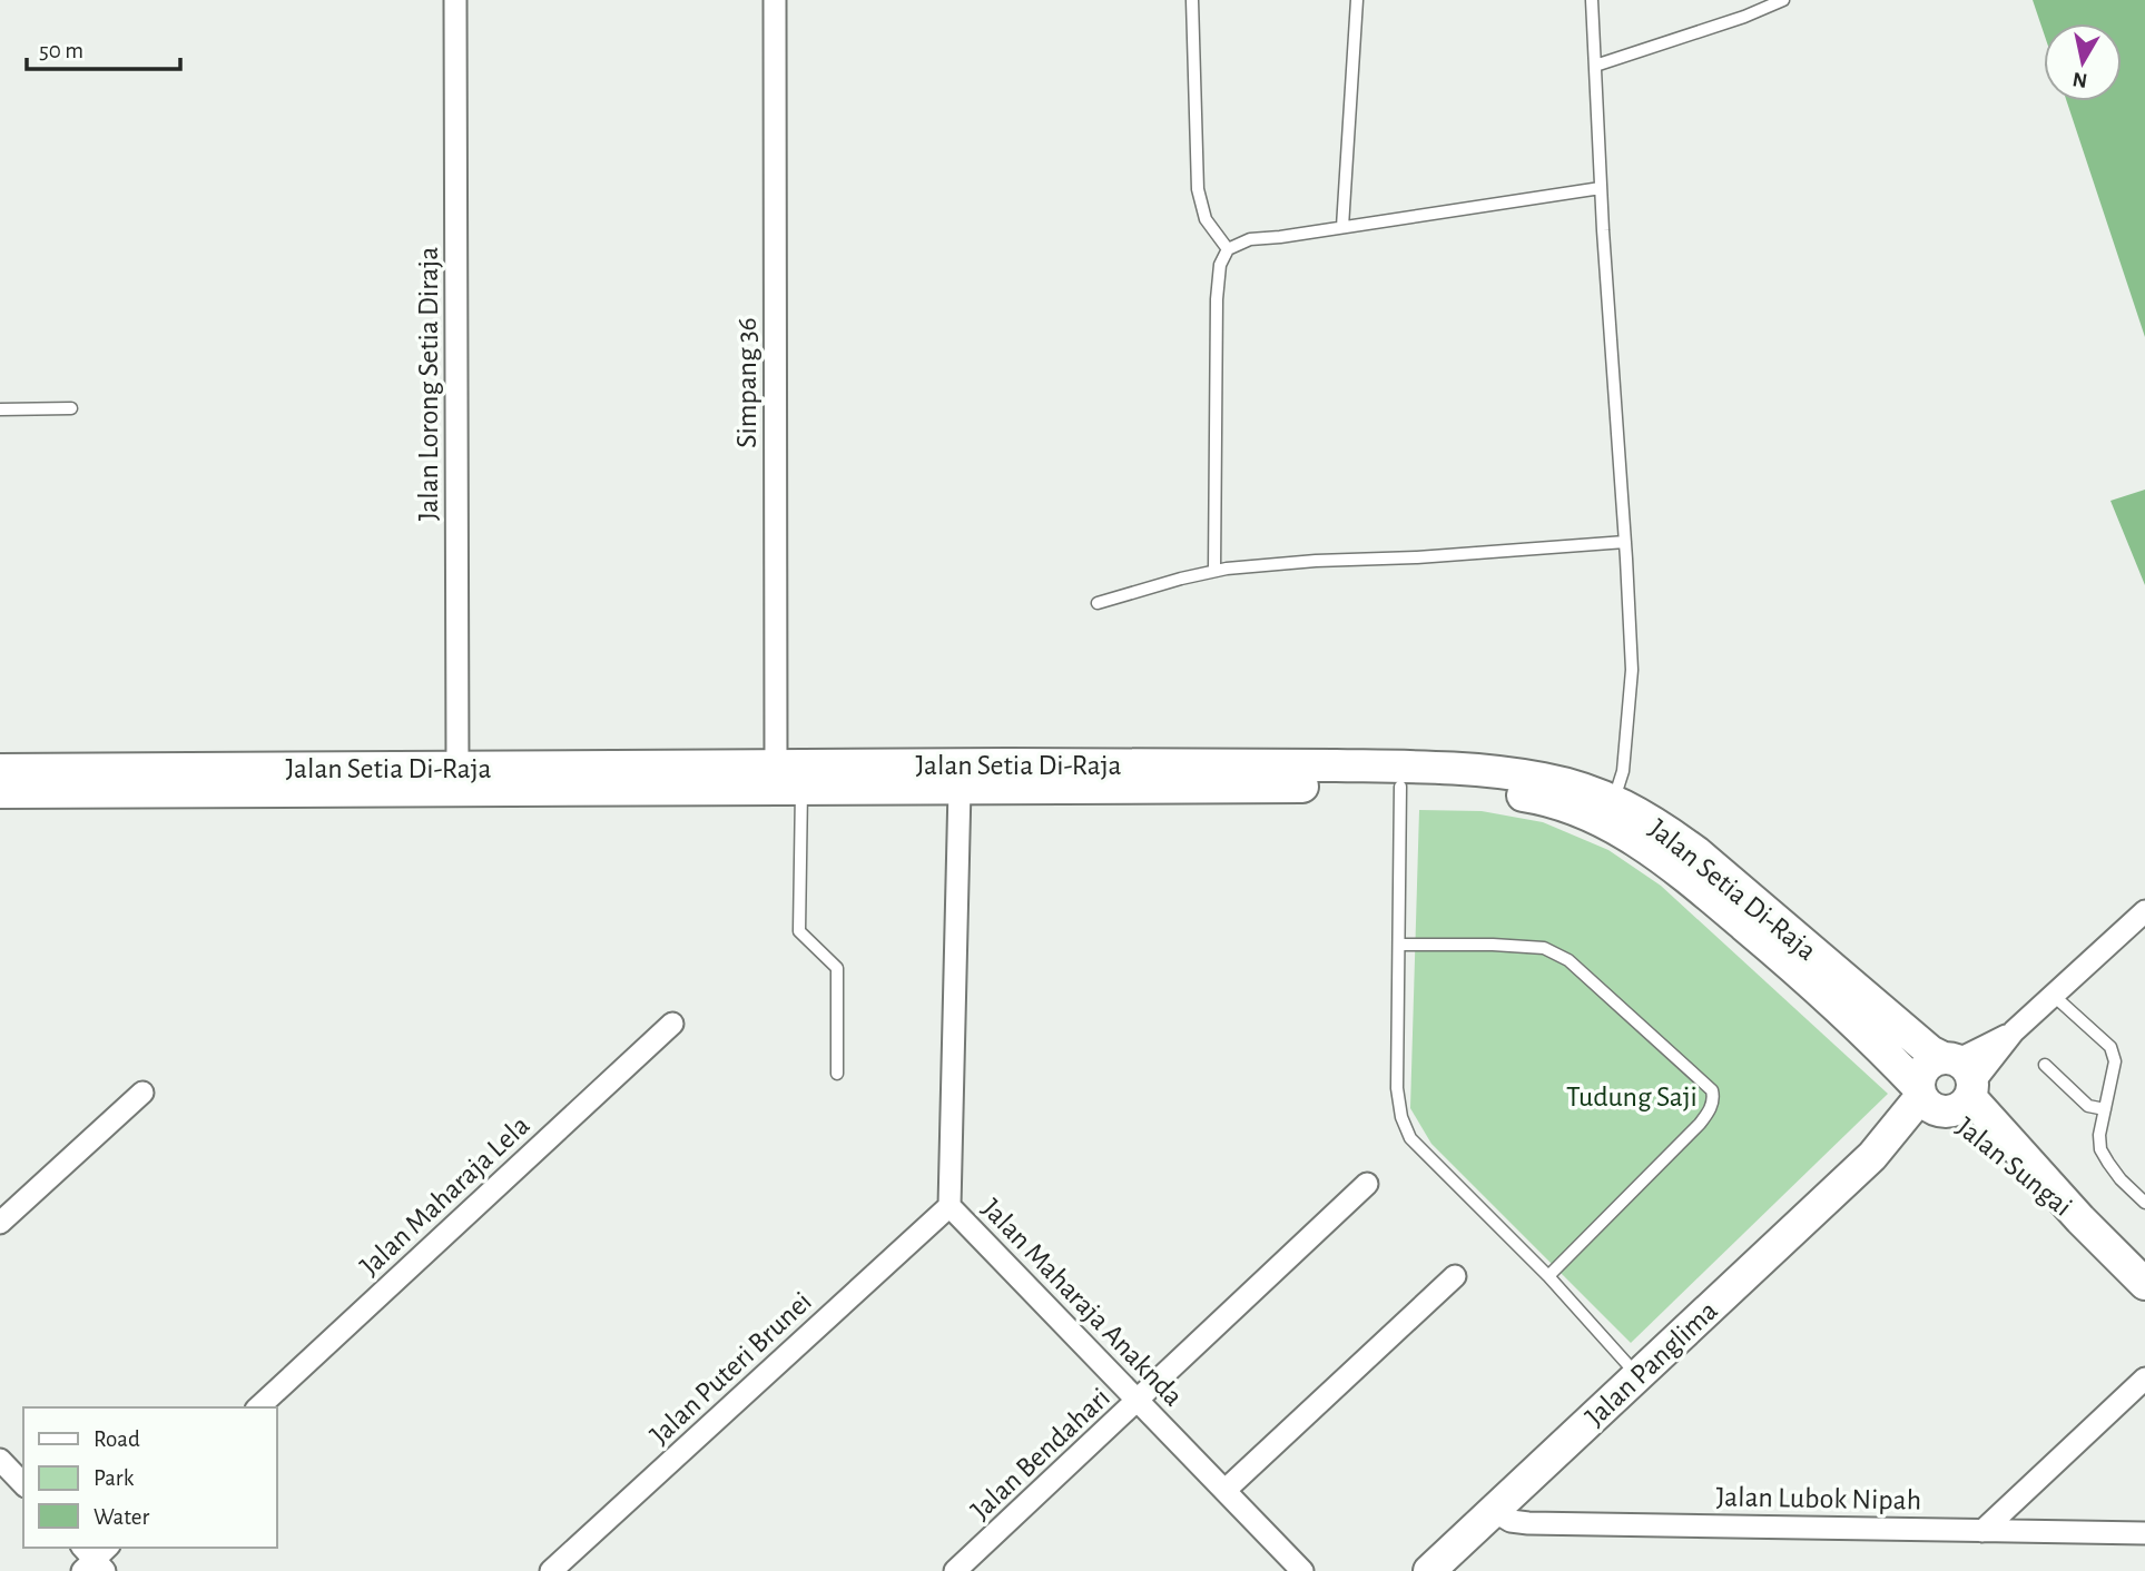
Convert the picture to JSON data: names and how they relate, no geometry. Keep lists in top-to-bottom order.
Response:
{
  "streets": {
    "main road": ["Jalan Setia Di-Raja", "Jalan Sungai", "Jalan Panglima"],
    "street": [
      "Simpang 36",
      "Jalan Lorong Setia Diraja",
      "Jalan Maharaja Lela",
      "Jalan Maharaja Anaknda",
      "Jalan Puteri Brunei",
      "Jalan Bendahari",
      "Jalan Lubok Nipah"
    ]
  },
  "crossings": [
    ["Simpang 36", "Jalan Setia Di-Raja"],
    ["Jalan Lorong Setia Diraja", "Jalan Setia Di-Raja"],
    ["Jalan Setia Di-Raja", "Jalan Sungai"],
    ["Jalan Setia Di-Raja", "Jalan Maharaja Anaknda"],
    ["Jalan Setia Di-Raja", "Jalan Panglima"],
    ["Jalan Sungai", "Jalan Panglima"],
    ["Jalan Maharaja Anaknda", "Jalan Puteri Brunei"],
    ["Jalan Maharaja Anaknda", "Jalan Bendahari"],
    ["Jalan Panglima", "Jalan Lubok Nipah"]
  ],
  "parks": ["Tudung Saji"],
  "legend": ["Road", "Park", "Water"],
  "scale_bar": "50 m",
  "north": "bottom"
}
